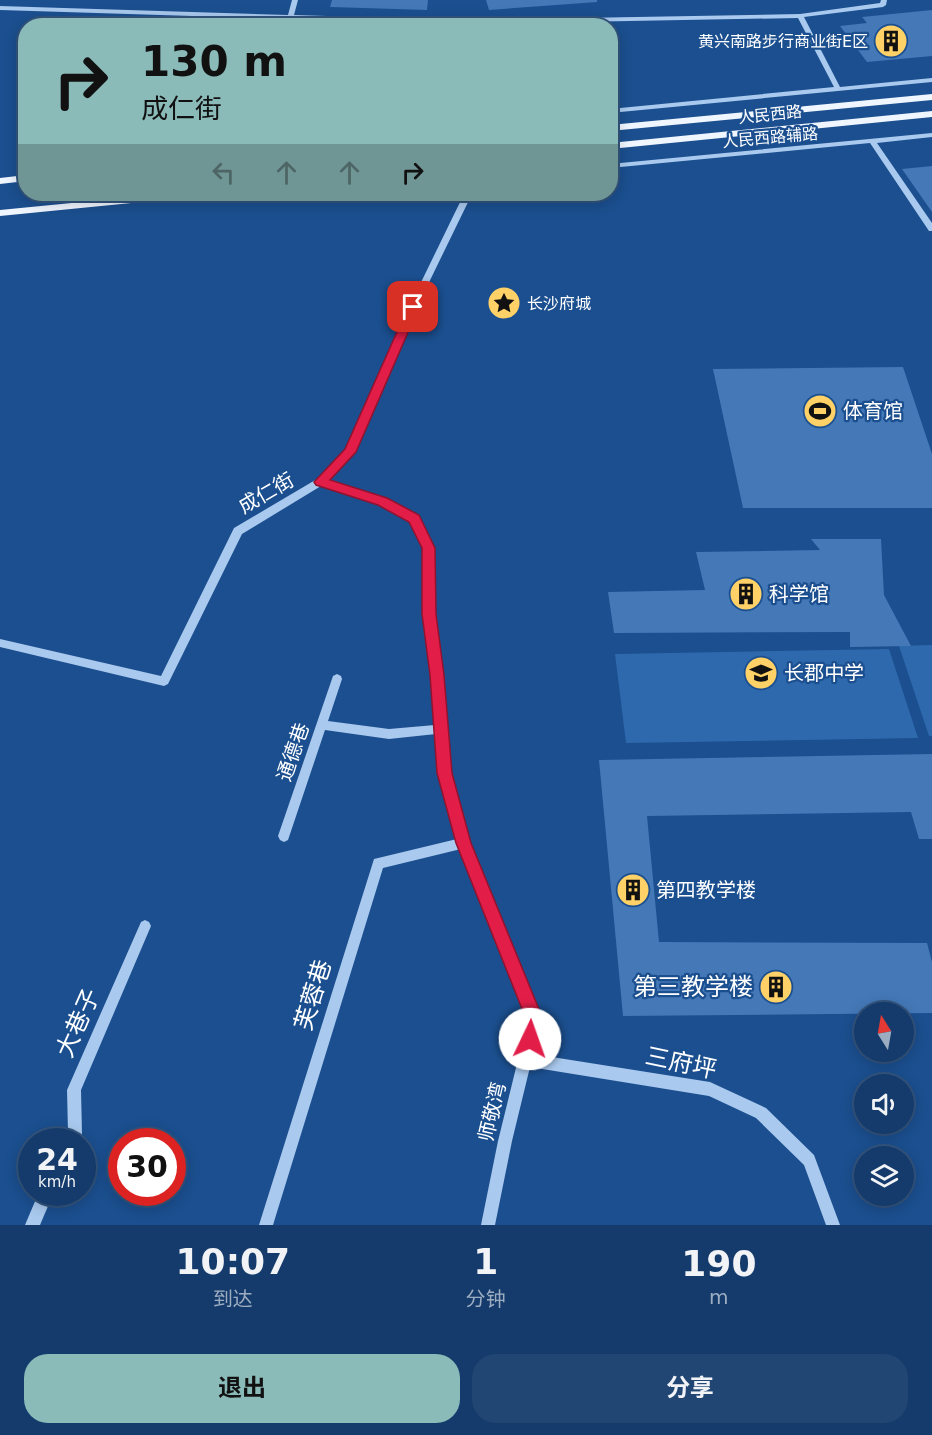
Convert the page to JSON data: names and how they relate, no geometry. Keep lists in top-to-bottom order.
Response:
{
  "streets": {
    "main road": ["人民西路"],
    "street": [
      "人民西路辅路",
      "成仁街",
      "通德巷",
      "芙蓉巷",
      "大巷子",
      "三府坪",
      "师敬湾"
    ]
  },
  "crossings": [
    ["成仁街", "师敬湾"],
    ["芙蓉巷", "师敬湾"],
    ["三府坪", "师敬湾"]
  ],
  "places": {
    "building": [
      "黄兴南路步行商业街E区",
      "科学馆",
      "第四教学楼",
      "第三教学楼"
    ],
    "place": ["长沙府城"],
    "sports": ["体育馆"],
    "school or university": ["长郡中学"]
  },
  "north": "top",
  "page": {
    "turn": ["130 m", "成仁街"],
    "speed": "24 km/h",
    "limit": "30",
    "eta": [
      "10:07",
      "到达",
      "1",
      "分钟",
      "190",
      "m"
    ],
    "buttons": ["退出", "分享"]
  }
}
